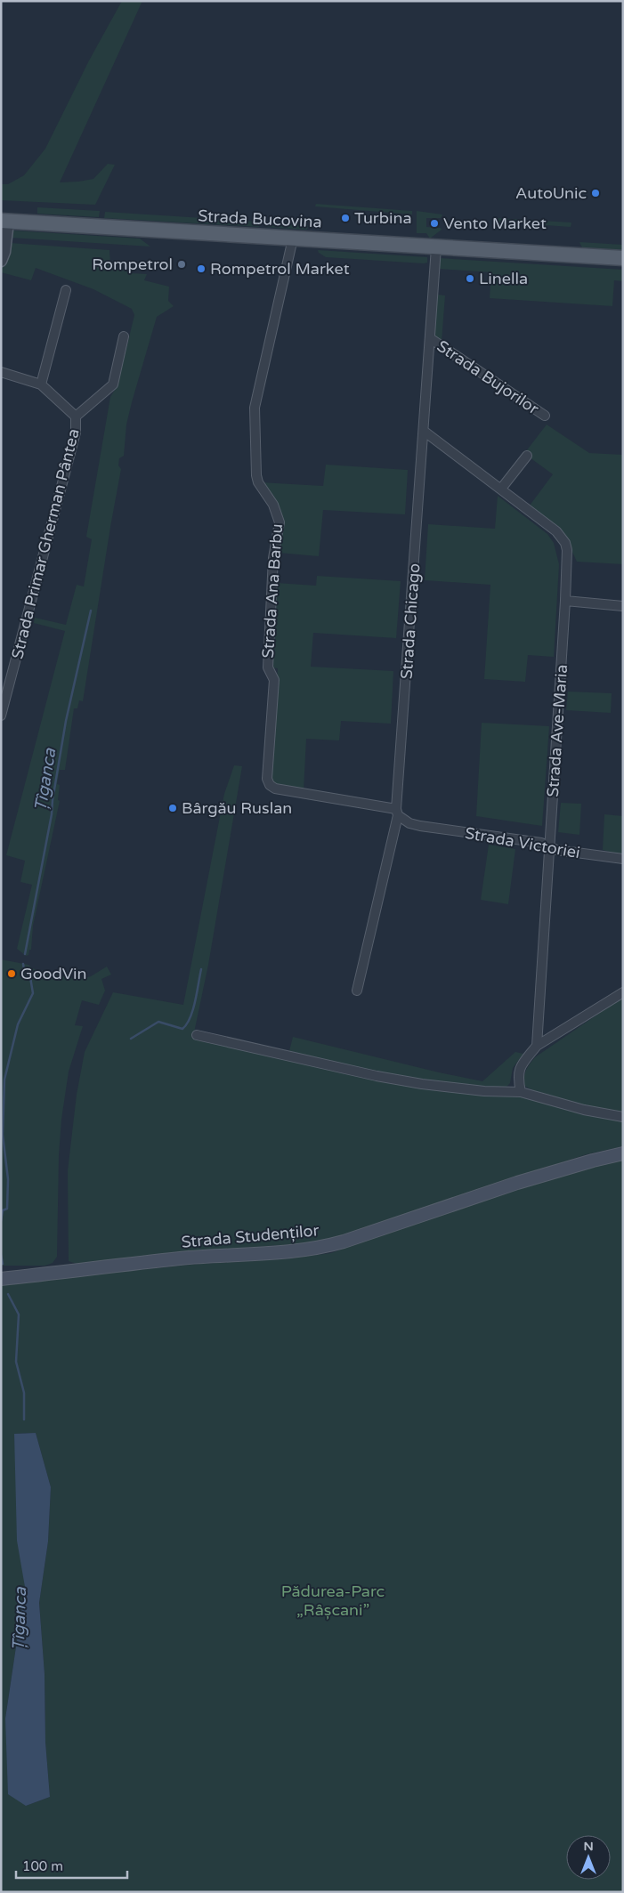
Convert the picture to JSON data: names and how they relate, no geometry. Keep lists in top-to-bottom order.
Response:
{
  "streets": {
    "main road": ["Strada Bucovina", "Strada Studenților"],
    "street": [
      "Strada Bujorilor",
      "Strada Primar Gherman Pântea",
      "Strada Ana Barbu",
      "Strada Chicago",
      "Strada Ave-Maria",
      "Strada Victoriei"
    ]
  },
  "crossings": [
    ["Strada Bucovina", "Strada Ana Barbu"],
    ["Strada Bucovina", "Strada Chicago"],
    ["Strada Bujorilor", "Strada Chicago"],
    ["Strada Ana Barbu", "Strada Victoriei"],
    ["Strada Chicago", "Strada Ave-Maria"],
    ["Strada Chicago", "Strada Victoriei"],
    ["Strada Ave-Maria", "Strada Victoriei"]
  ],
  "water": ["Țîganca"],
  "parks": ["Pădurea-Parc „Râșcani”"],
  "places": [
    "AutoUnic",
    "Turbina",
    "Vento Market",
    "Rompetrol",
    "Rompetrol Market",
    "Linella",
    "Bârgău Ruslan",
    "GoodVin"
  ],
  "scale_bar": "100 m",
  "north": "top"
}
